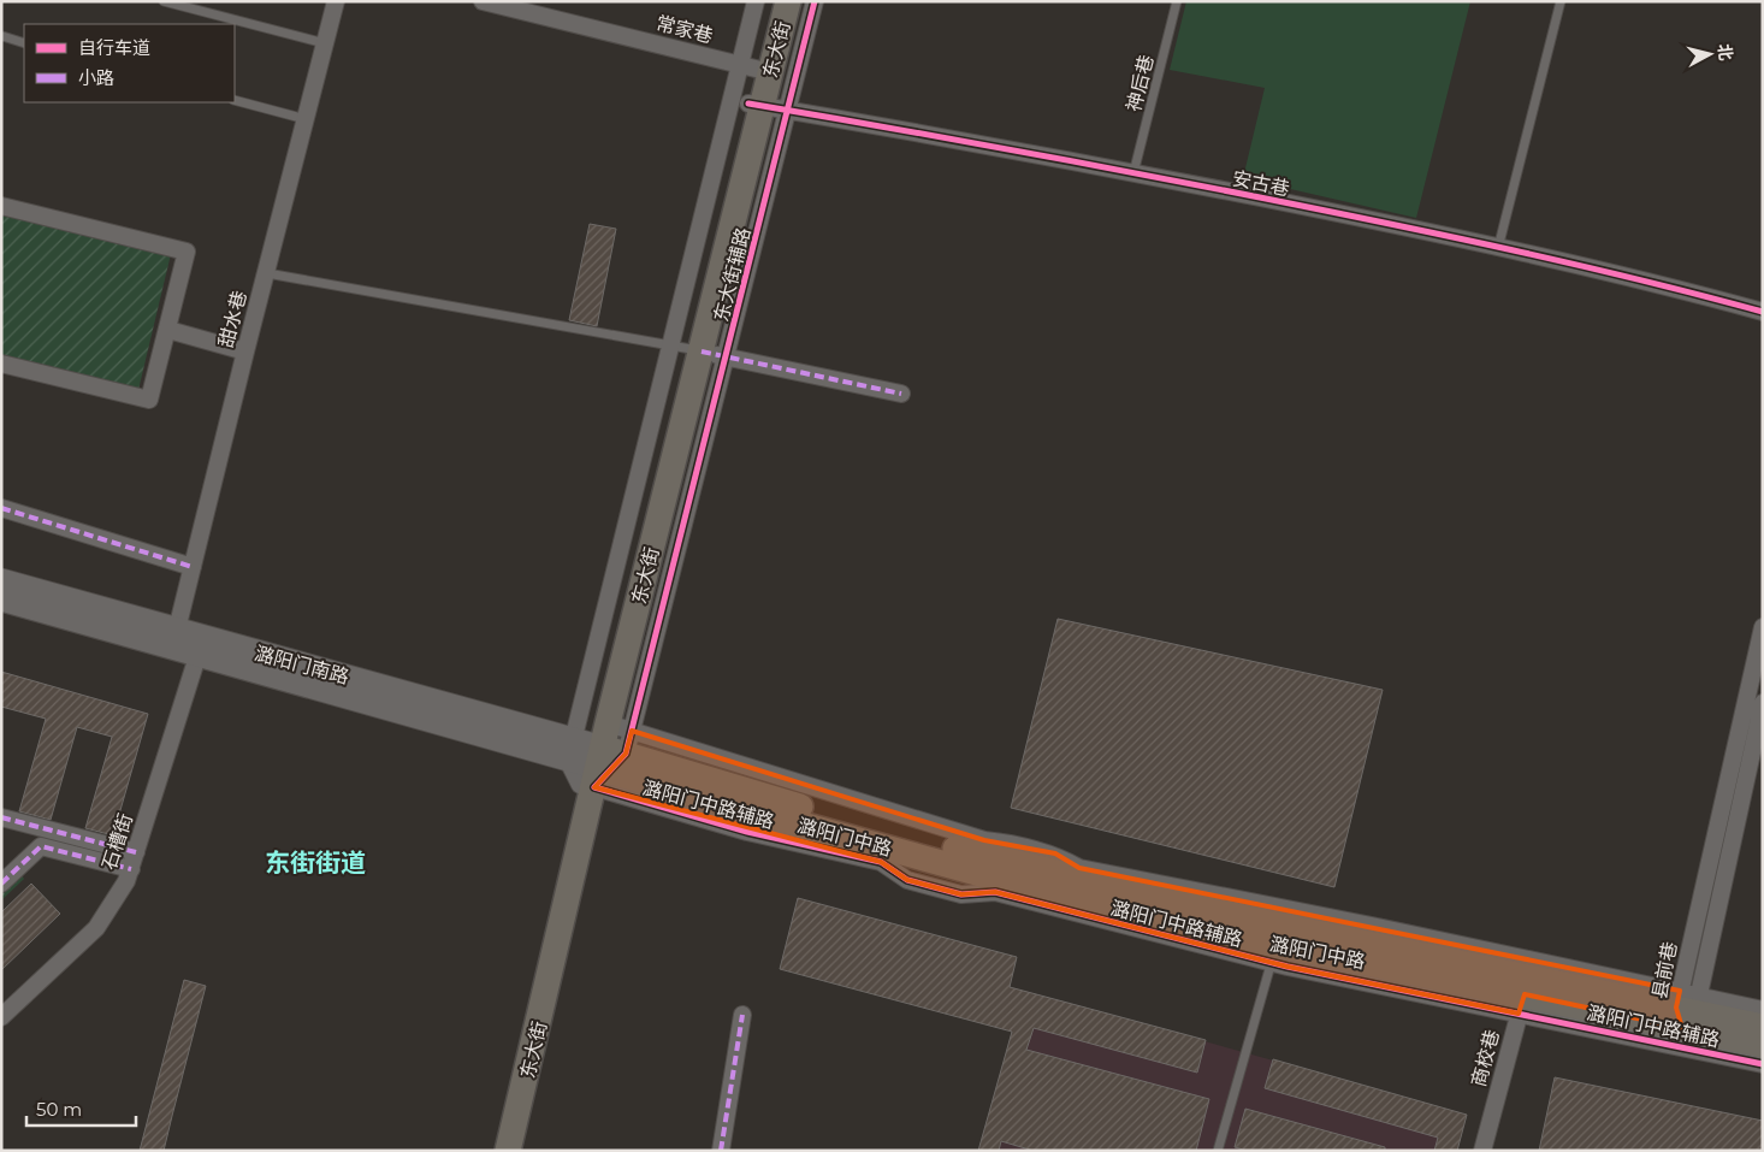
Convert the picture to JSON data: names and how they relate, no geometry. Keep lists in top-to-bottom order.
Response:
{
  "streets": {
    "main road": ["东大街", "潞阳门南路", "潞阳门中路"],
    "street": [
      "常家巷",
      "安古巷",
      "东大街辅路",
      "甜水巷",
      "潞阳门中路辅路",
      "石槽街",
      "县前巷",
      "商校巷"
    ],
    "lane": ["神后巷"]
  },
  "crossings": [
    ["常家巷", "东大街"],
    ["东大街", "安古巷"],
    ["东大街", "东大街辅路"],
    ["东大街", "潞阳门南路"],
    ["东大街", "潞阳门中路辅路"],
    ["东大街", "潞阳门中路"],
    ["神后巷", "安古巷"],
    ["安古巷", "东大街辅路"],
    ["东大街辅路", "潞阳门南路"],
    ["东大街辅路", "潞阳门中路辅路"],
    ["东大街辅路", "潞阳门中路"],
    ["甜水巷", "潞阳门南路"],
    ["潞阳门南路", "潞阳门中路辅路"],
    ["潞阳门南路", "潞阳门中路"],
    ["潞阳门南路", "石槽街"],
    ["潞阳门中路辅路", "潞阳门中路"],
    ["潞阳门中路辅路", "县前巷"],
    ["潞阳门中路辅路", "商校巷"],
    ["潞阳门中路", "县前巷"],
    ["潞阳门中路", "商校巷"]
  ],
  "districts": ["东街街道"],
  "legend": ["自行车道", "小路"],
  "scale_bar": "50 m",
  "north": "right"
}
